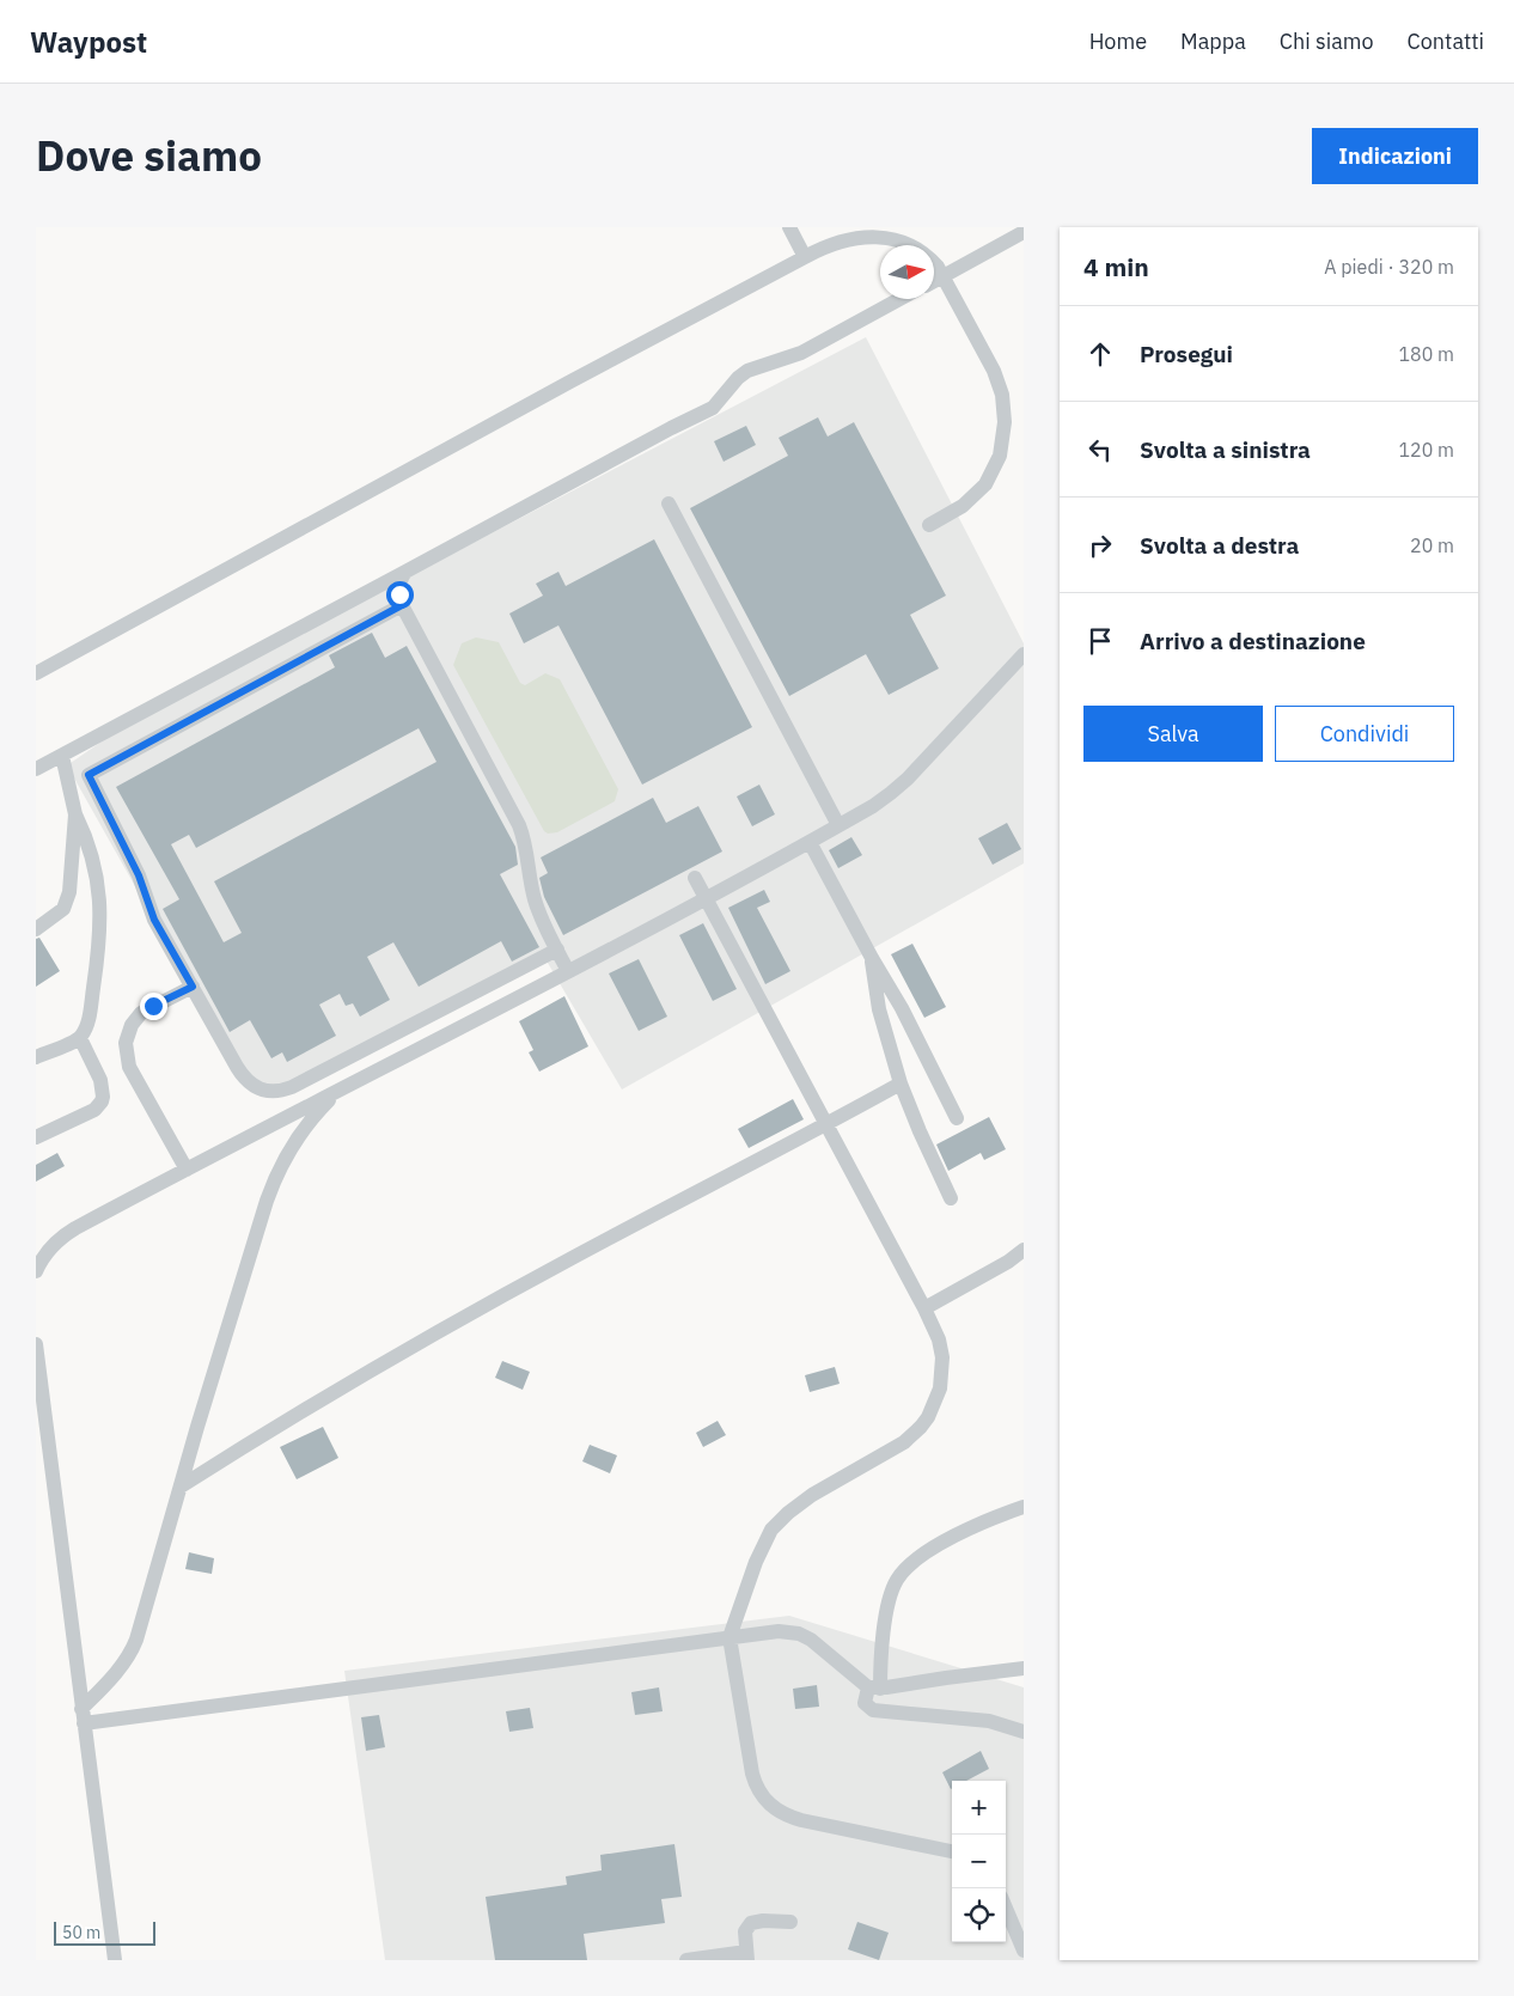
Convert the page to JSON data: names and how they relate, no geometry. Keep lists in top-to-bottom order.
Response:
{
  "scale_bar": "50 m",
  "north": "right",
  "page": {
    "header": "Waypost",
    "nav": [
      "Home",
      "Mappa",
      "Chi siamo",
      "Contatti"
    ],
    "title": "Dove siamo",
    "buttons": [
      "Indicazioni",
      ["Salva", "Condividi"]
    ],
    "heading": ["4 min", "A piedi · 320 m"],
    "list": [
      ["Prosegui", "180 m"],
      ["Svolta a sinistra", "120 m"],
      ["Svolta a destra", "20 m"],
      "Arrivo a destinazione"
    ],
    "map_buttons": ["+", "−"],
    "scale": "50 m"
  }
}
